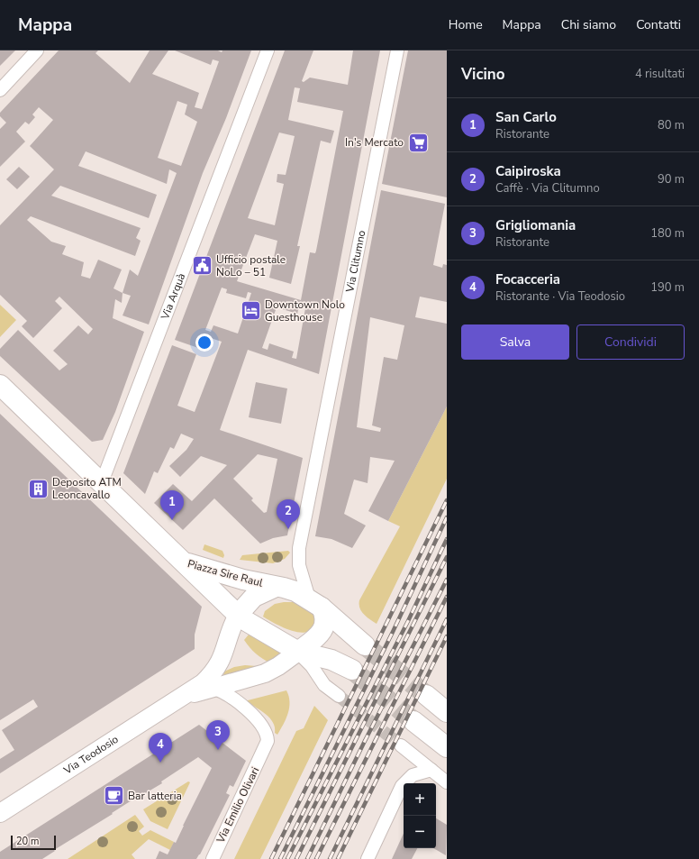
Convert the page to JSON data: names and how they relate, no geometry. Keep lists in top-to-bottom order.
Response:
{
  "streets": {
    "main road": ["Piazza Sire Raul"],
    "street": [
      "Via Clitumno",
      "Via Arquà",
      "Via Teodosio",
      "Via Emilio Olivari"
    ]
  },
  "crossings": [
    ["Via Clitumno", "Piazza Sire Raul"],
    ["Piazza Sire Raul", "Via Teodosio"]
  ],
  "places": {
    "supermarket": ["In's Mercato"],
    "public building": ["Ufficio postale NoLo – 51"],
    "hotel": ["Downtown Nolo Guesthouse"],
    "building": ["Deposito ATM Leoncavallo"],
    "cafe": ["Bar latteria"]
  },
  "scale_bar": "20 m",
  "page": {
    "header": "Mappa",
    "nav": [
      "Home",
      "Mappa",
      "Chi siamo",
      "Contatti"
    ],
    "heading": ["Vicino", "4 risultati"],
    "list": [
      {
        "mark": "1",
        "name": "San Carlo",
        "note": "Ristorante",
        "value": "80 m"
      },
      {
        "mark": "2",
        "name": "Caipiroska",
        "note": "Caffè · Via Clitumno",
        "value": "90 m"
      },
      {
        "mark": "3",
        "name": "Grigliomania",
        "note": "Ristorante",
        "value": "180 m"
      },
      {
        "mark": "4",
        "name": "Focacceria",
        "note": "Ristorante · Via Teodosio",
        "value": "190 m"
      }
    ],
    "buttons": ["Salva", "Condividi"],
    "pins": [
      "1",
      "2",
      "3",
      "4"
    ],
    "map_buttons": ["+", "−"],
    "scale": "20 m"
  }
}
